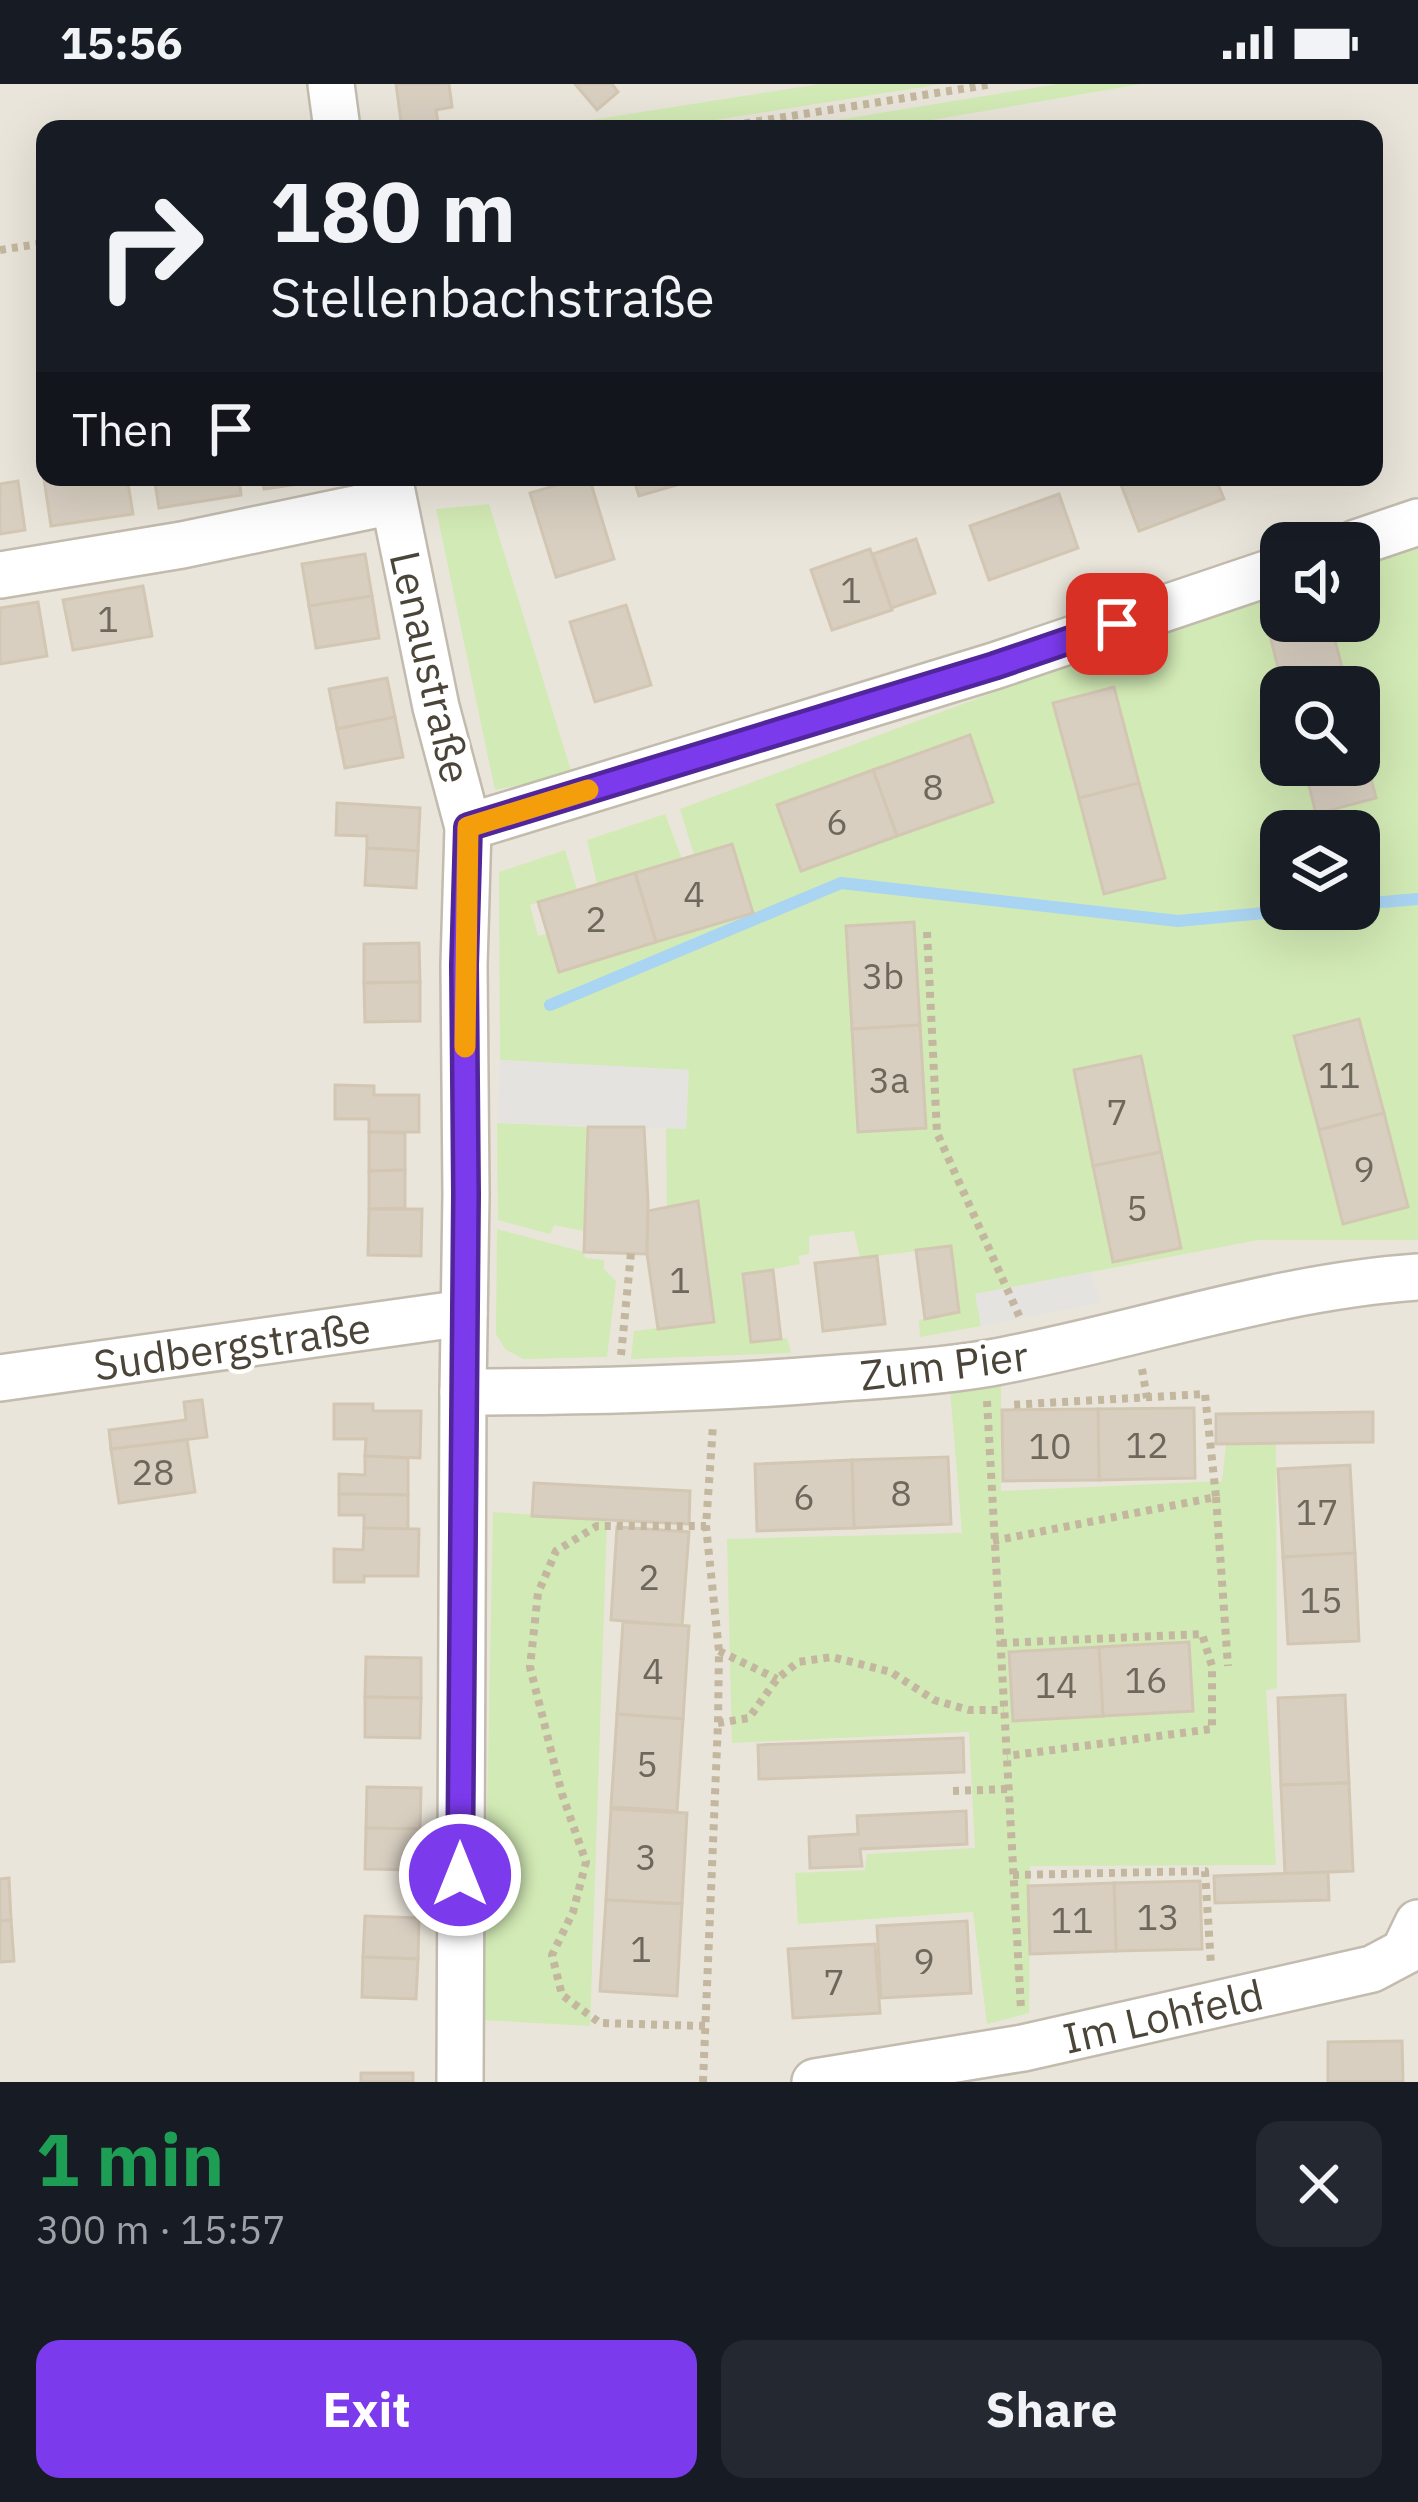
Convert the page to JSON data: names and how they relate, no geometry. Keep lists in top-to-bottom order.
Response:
{
  "streets": {
    "street": [
      "Lenaustraße",
      "Sudbergstraße",
      "Zum Pier",
      "Im Lohfeld"
    ]
  },
  "crossings": [
    ["Lenaustraße", "Sudbergstraße"],
    ["Lenaustraße", "Zum Pier"]
  ],
  "house_numbers": [
    "1",
    "1",
    "8",
    "6",
    "4",
    "2",
    "3b",
    "11",
    "3a",
    "7",
    "9",
    "5",
    "1",
    "12",
    "10",
    "28",
    "8",
    "6",
    "17",
    "2",
    "15",
    "4",
    "16",
    "14",
    "5",
    "3",
    "13",
    "11",
    "1",
    "9",
    "7"
  ],
  "page": {
    "status": "15:56",
    "turn": ["180 m", "Stellenbachstraße"],
    "then": "Then",
    "heading": ["1 min", "300 m · 15:57"],
    "buttons": ["Exit", "Share"]
  }
}
